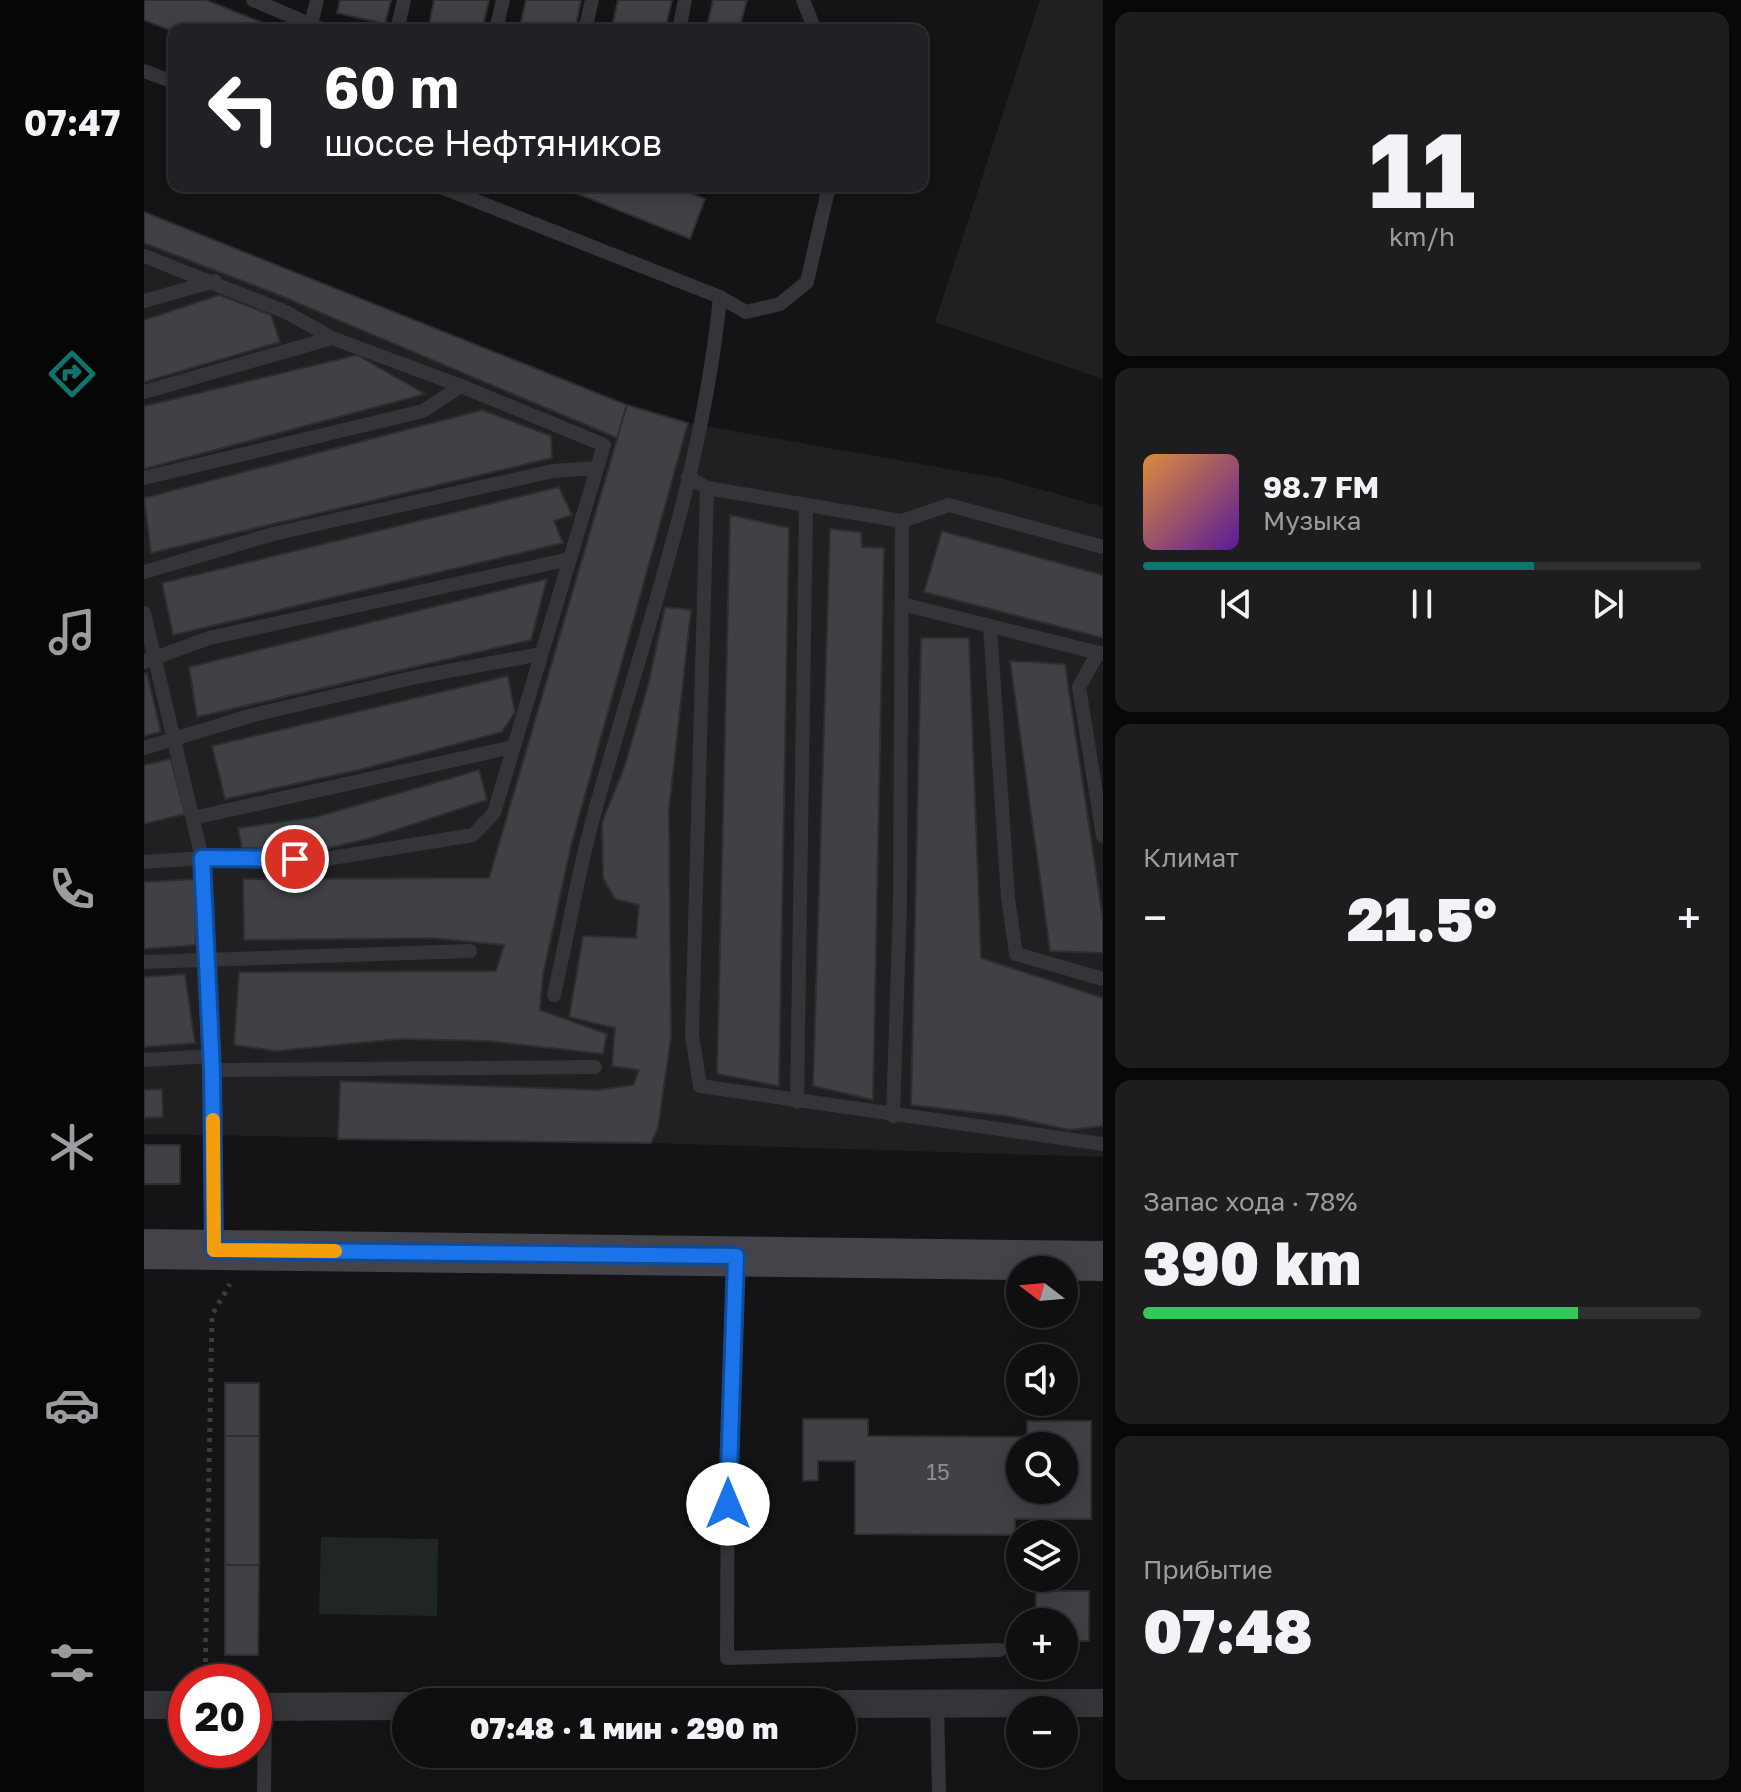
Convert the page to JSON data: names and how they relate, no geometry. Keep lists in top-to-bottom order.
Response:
{
  "house_numbers": ["15"],
  "north": "left",
  "page": {
    "tabs": "07:47",
    "tile": [
      ["11", "km/h"],
      "Климат",
      ["Запас хода · 78%", "390 km"],
      ["Прибытие", "07:48"]
    ],
    "turn": ["60 m", "шоссе Нефтяников"],
    "song": ["98.7 FM", "Музыка"],
    "heat": ["−", "21.5°", "+"],
    "map_buttons": ["+", "−"],
    "limit": "20",
    "trip": "07:48 · 1 мин · 290 m"
  }
}
